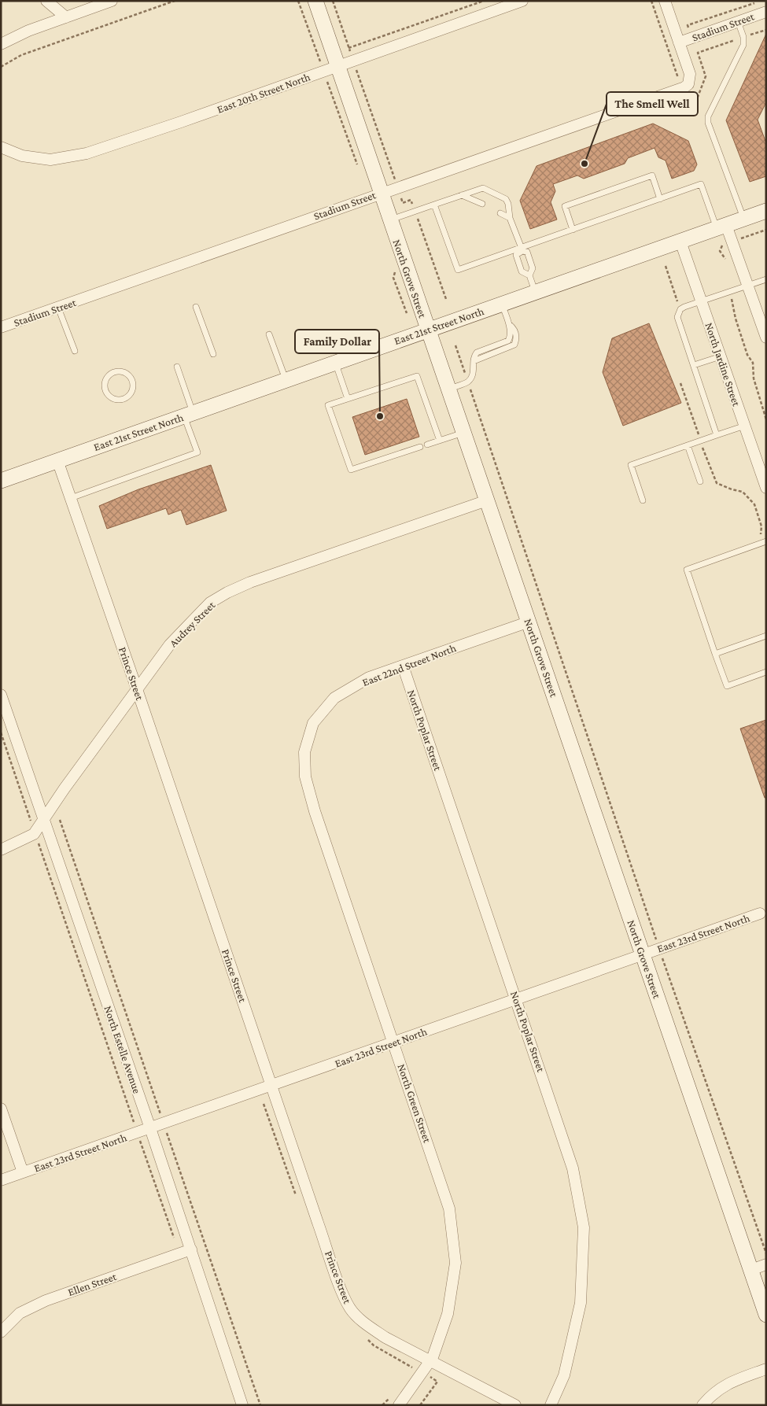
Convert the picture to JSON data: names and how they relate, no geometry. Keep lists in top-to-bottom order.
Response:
{
  "streets": {
    "street": [
      "Stadium Street",
      "East 20th Street North",
      "North Grove Street",
      "East 21st Street North",
      "North Jardine Street",
      "Audrey Street",
      "East 22nd Street North",
      "Prince Street",
      "North Poplar Street",
      "East 23rd Street North",
      "North Estelle Avenue",
      "North Green Street",
      "Ellen Street"
    ]
  },
  "crossings": [
    ["Stadium Street", "North Grove Street"],
    ["East 20th Street North", "North Grove Street"],
    ["North Grove Street", "East 21st Street North"],
    ["North Grove Street", "Audrey Street"],
    ["North Grove Street", "East 22nd Street North"],
    ["North Grove Street", "East 23rd Street North"],
    ["East 21st Street North", "North Jardine Street"],
    ["East 21st Street North", "Prince Street"],
    ["Audrey Street", "Prince Street"],
    ["Audrey Street", "North Estelle Avenue"],
    ["East 22nd Street North", "North Poplar Street"],
    ["East 22nd Street North", "North Green Street"],
    ["Prince Street", "East 23rd Street North"],
    ["Prince Street", "North Green Street"],
    ["North Poplar Street", "East 23rd Street North"],
    ["East 23rd Street North", "North Estelle Avenue"],
    ["East 23rd Street North", "North Green Street"],
    ["North Estelle Avenue", "Ellen Street"]
  ],
  "places": ["The Smell Well", "Family Dollar"]
}
